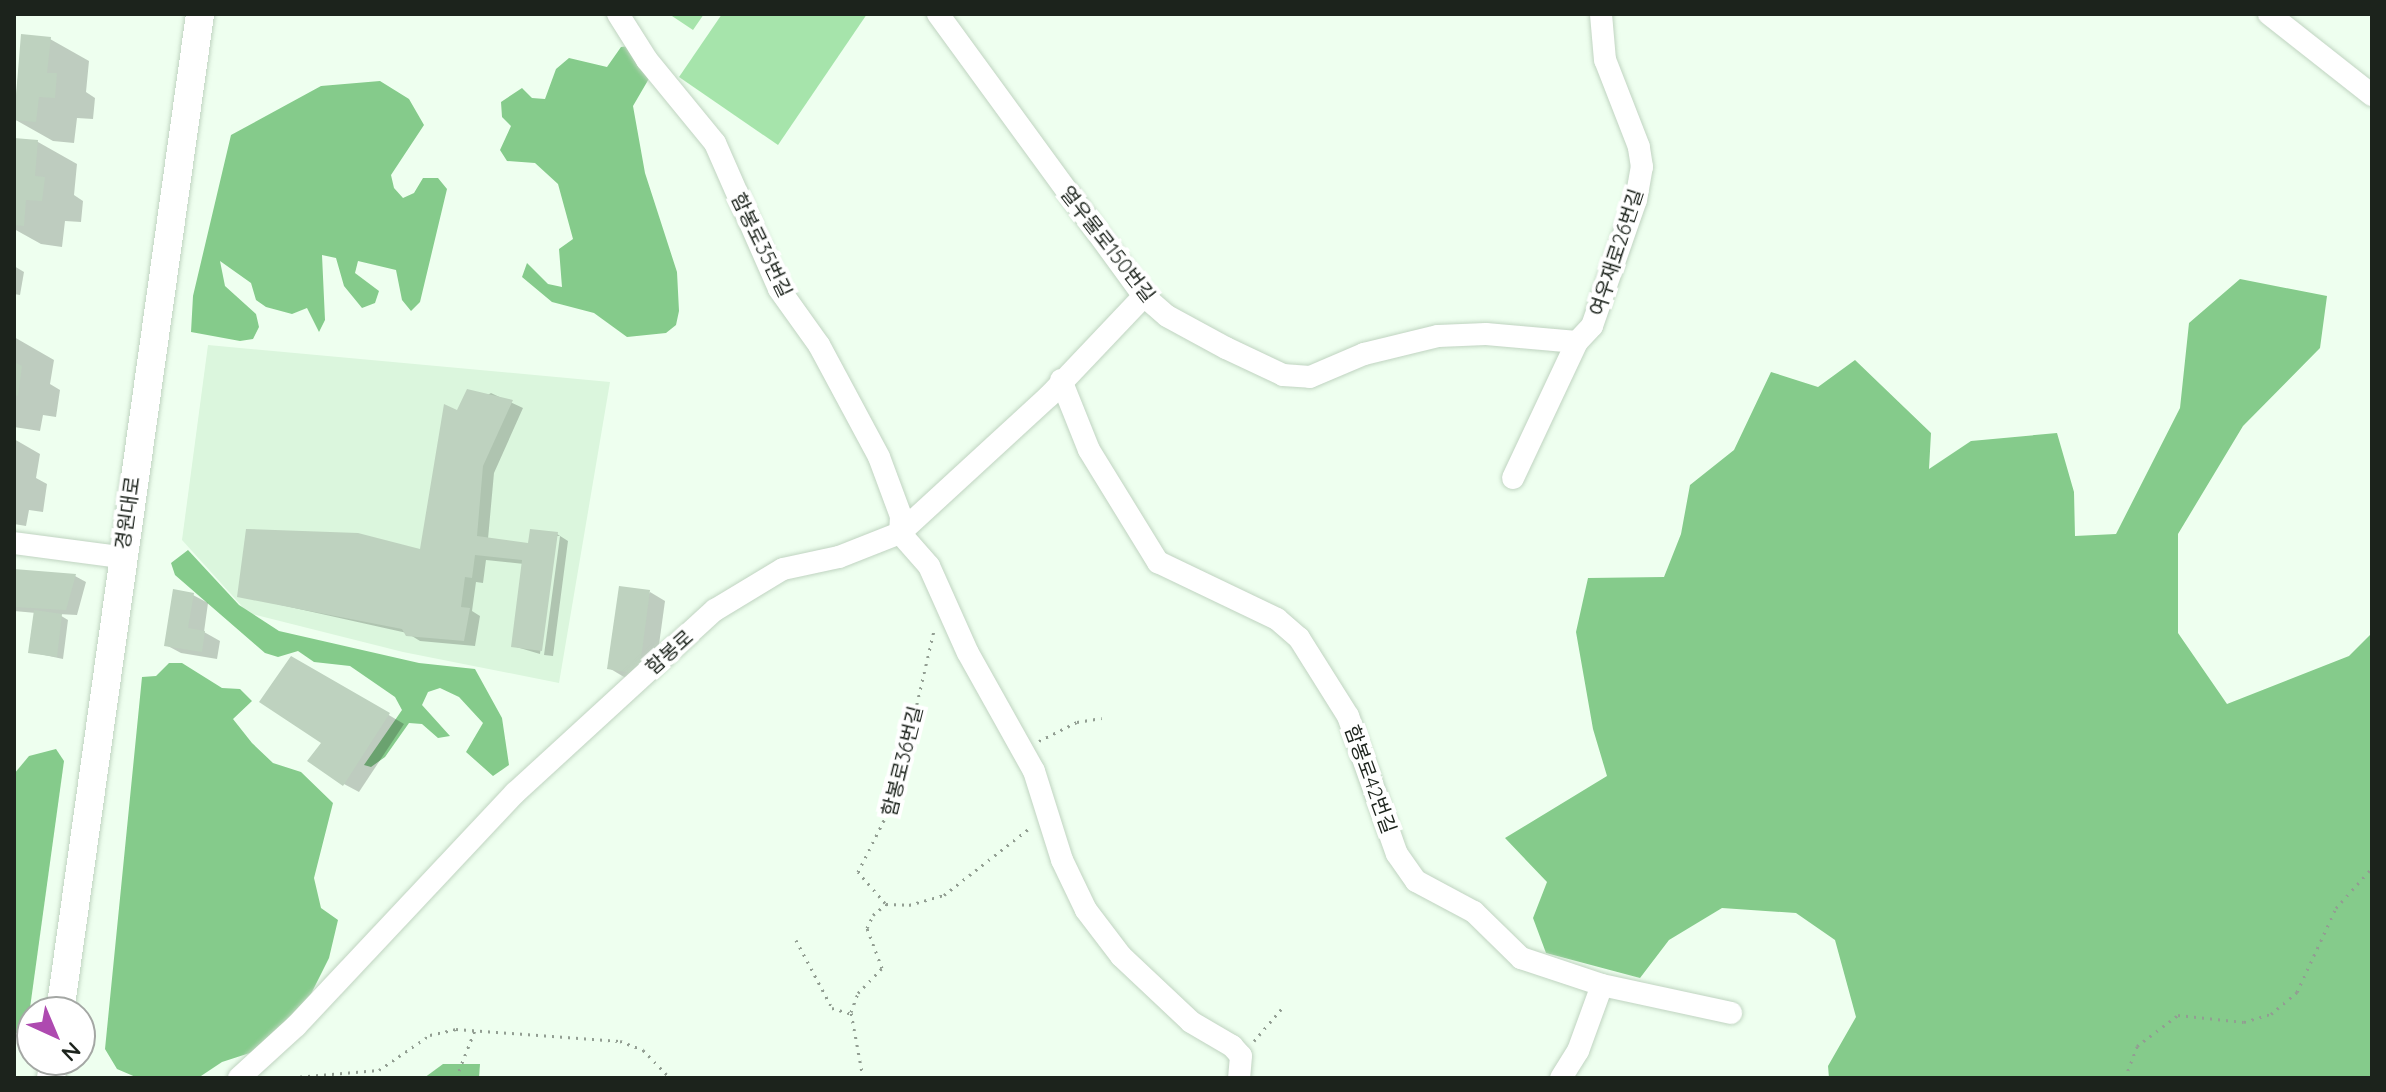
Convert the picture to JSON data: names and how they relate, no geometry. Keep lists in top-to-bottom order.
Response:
{
  "streets": {
    "main road": ["경원대로"],
    "street": [
      "열우물로150번길",
      "함봉로35번길",
      "여우재로26번길",
      "함봉로",
      "함봉로42번길"
    ],
    "path": ["함봉로36번길"]
  },
  "crossings": [
    ["열우물로150번길", "여우재로26번길"],
    ["열우물로150번길", "함봉로"],
    ["함봉로35번길", "함봉로"],
    ["함봉로", "함봉로42번길"]
  ],
  "north": "bottom right"
}
